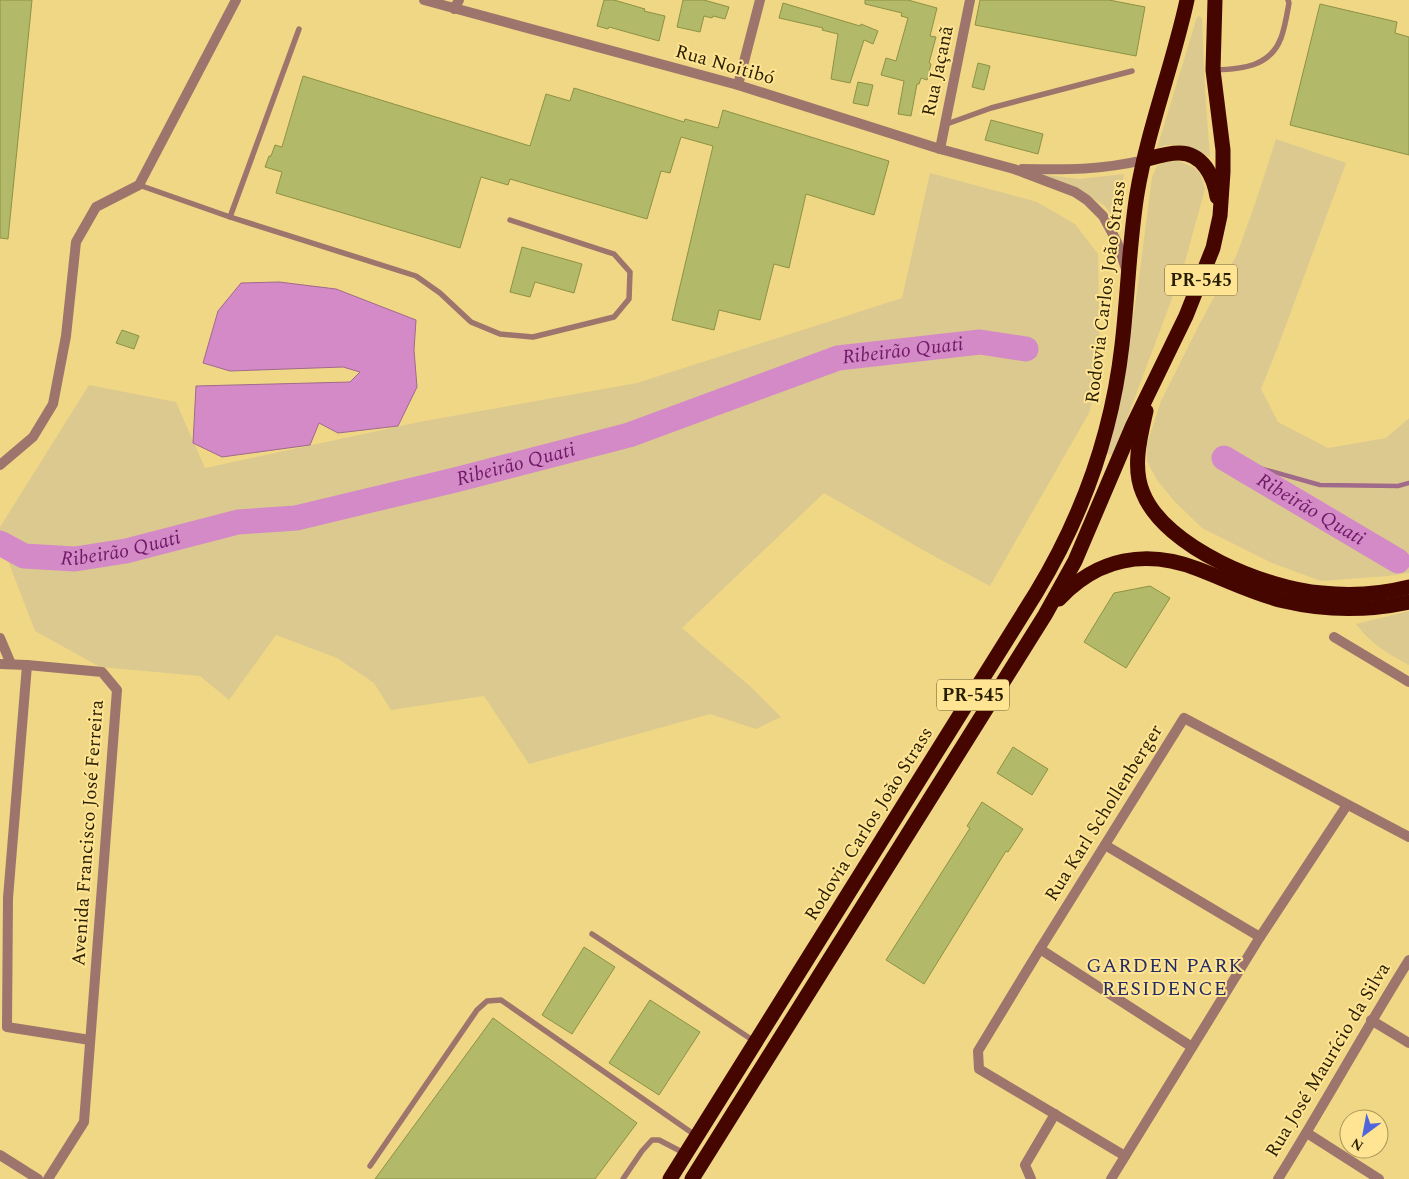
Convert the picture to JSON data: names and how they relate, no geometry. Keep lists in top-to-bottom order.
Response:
{
  "streets": {
    "highway": ["PR-545", "Rodovia Carlos João Strass"],
    "street": [
      "Rua Noitibó",
      "Rua Jaçanã",
      "Rua Karl Schollenberger",
      "Avenida Francisco José Ferreira",
      "Rua José Maurício da Silva"
    ]
  },
  "crossings": [
    ["Rua Noitibó", "Rua Jaçanã"],
    ["Rua Noitibó", "Rodovia Carlos João Strass"]
  ],
  "districts": ["GARDEN PARK RESIDENCE"],
  "water": ["Ribeirão Quati"],
  "north": "bottom left"
}
